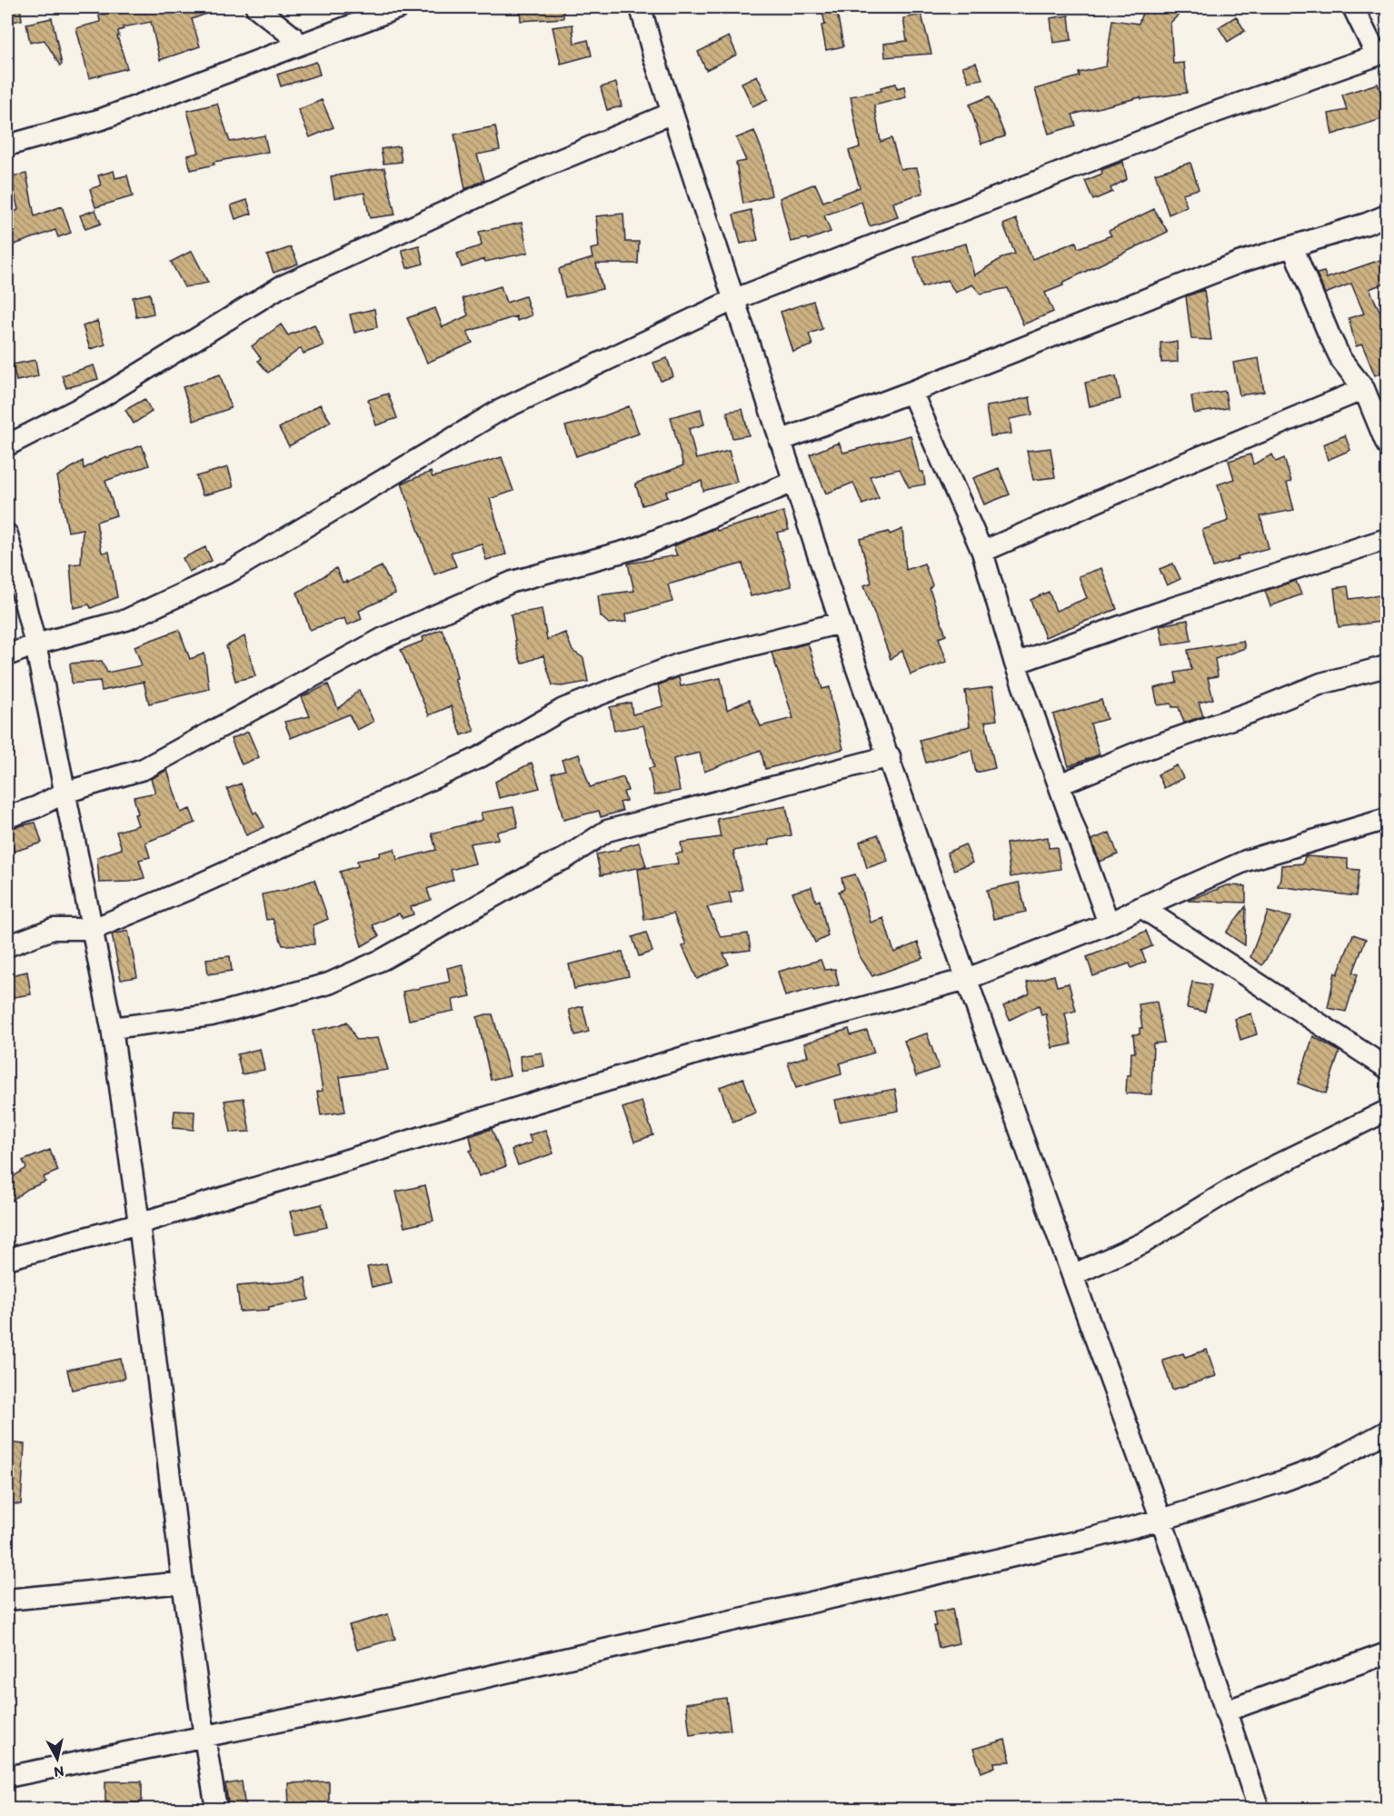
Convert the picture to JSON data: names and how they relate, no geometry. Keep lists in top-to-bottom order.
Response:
{
  "north": "bottom"
}
